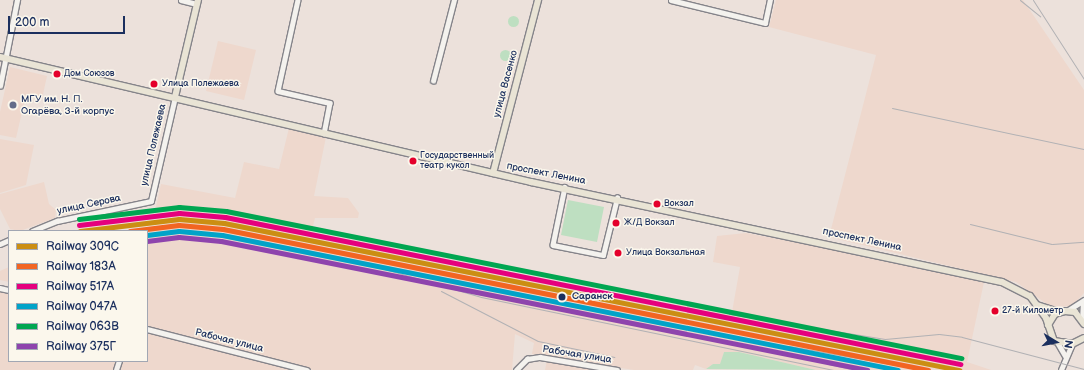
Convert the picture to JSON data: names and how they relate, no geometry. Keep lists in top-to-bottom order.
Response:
{
  "streets": {
    "main road": ["улица Васенко", "улица Полежаева", "проспект Ленина"],
    "street": ["улица Серова", "Рабочая улица"]
  },
  "crossings": [
    ["улица Васенко", "проспект Ленина"],
    ["улица Полежаева", "проспект Ленина"],
    ["улица Полежаева", "улица Серова"]
  ],
  "places": [
    "Дом Союзов",
    "Улица Полежаева",
    "МГУ им. Н. П. Огарёва, 3-й корпус",
    "Государственный театр кукол",
    "Вокзал",
    "Ж/Д Вокзал",
    "Улица Вокзальная",
    "Саранск",
    "27-й Километр"
  ],
  "lines": [
    "rail line 063В",
    "rail line 517А",
    "rail line 309С",
    "rail line 183А",
    "rail line 047А",
    "rail line 375Г"
  ],
  "legend": [
    "Railway 309С",
    "Railway 183А",
    "Railway 517А",
    "Railway 047А",
    "Railway 063В",
    "Railway 375Г"
  ],
  "scale_bar": "200 m",
  "north": "right"
}
